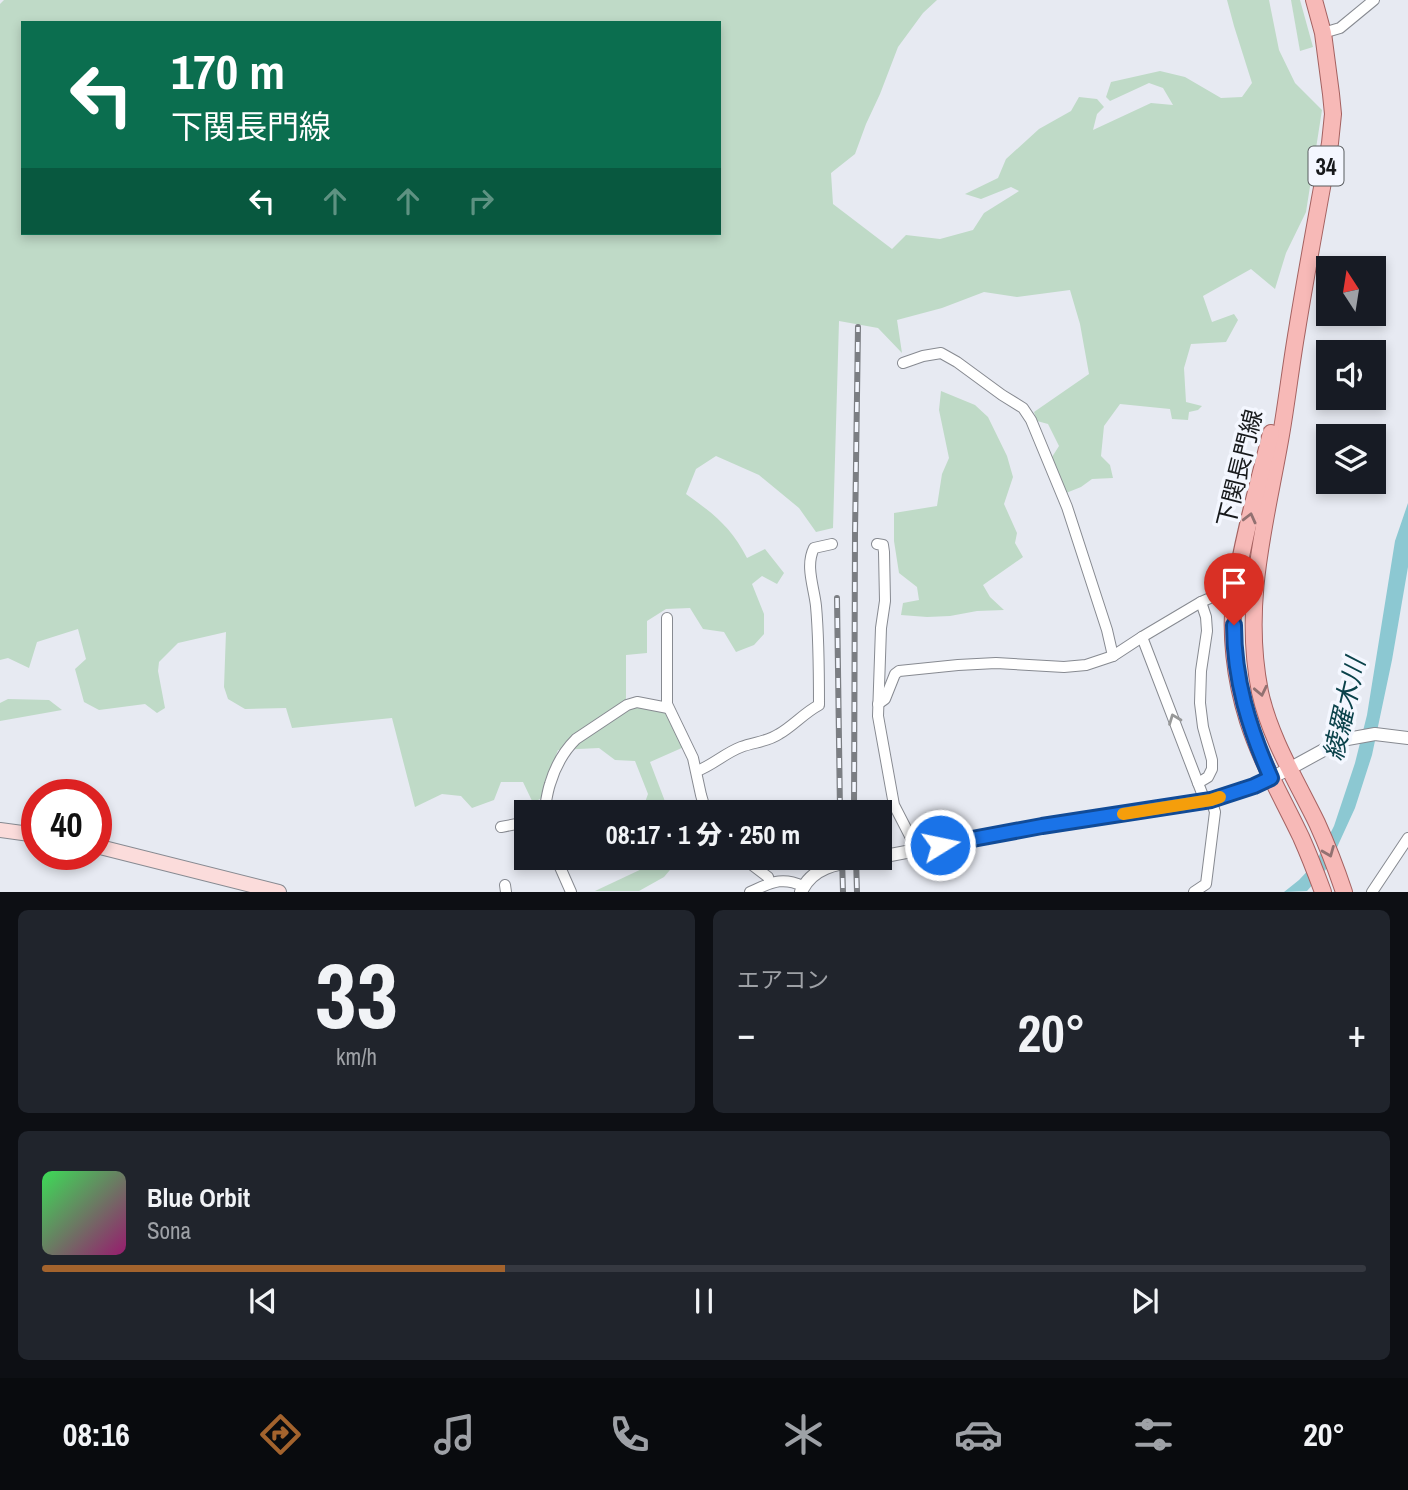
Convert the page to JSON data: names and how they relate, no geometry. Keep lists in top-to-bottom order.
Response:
{
  "streets": {
    "main road": ["34", "下関長門線"]
  },
  "water": ["綾羅木川"],
  "north": "top",
  "page": {
    "turn": ["170 m", "下関長門線"],
    "limit": "40",
    "trip": "08:17 · 1 分 · 250 m",
    "tile": [
      ["33", "km/h"],
      "エアコン"
    ],
    "heat": ["−", "20°", "+"],
    "song": ["Blue Orbit", "Sona"],
    "tabs": ["08:16", "20°"]
  }
}
